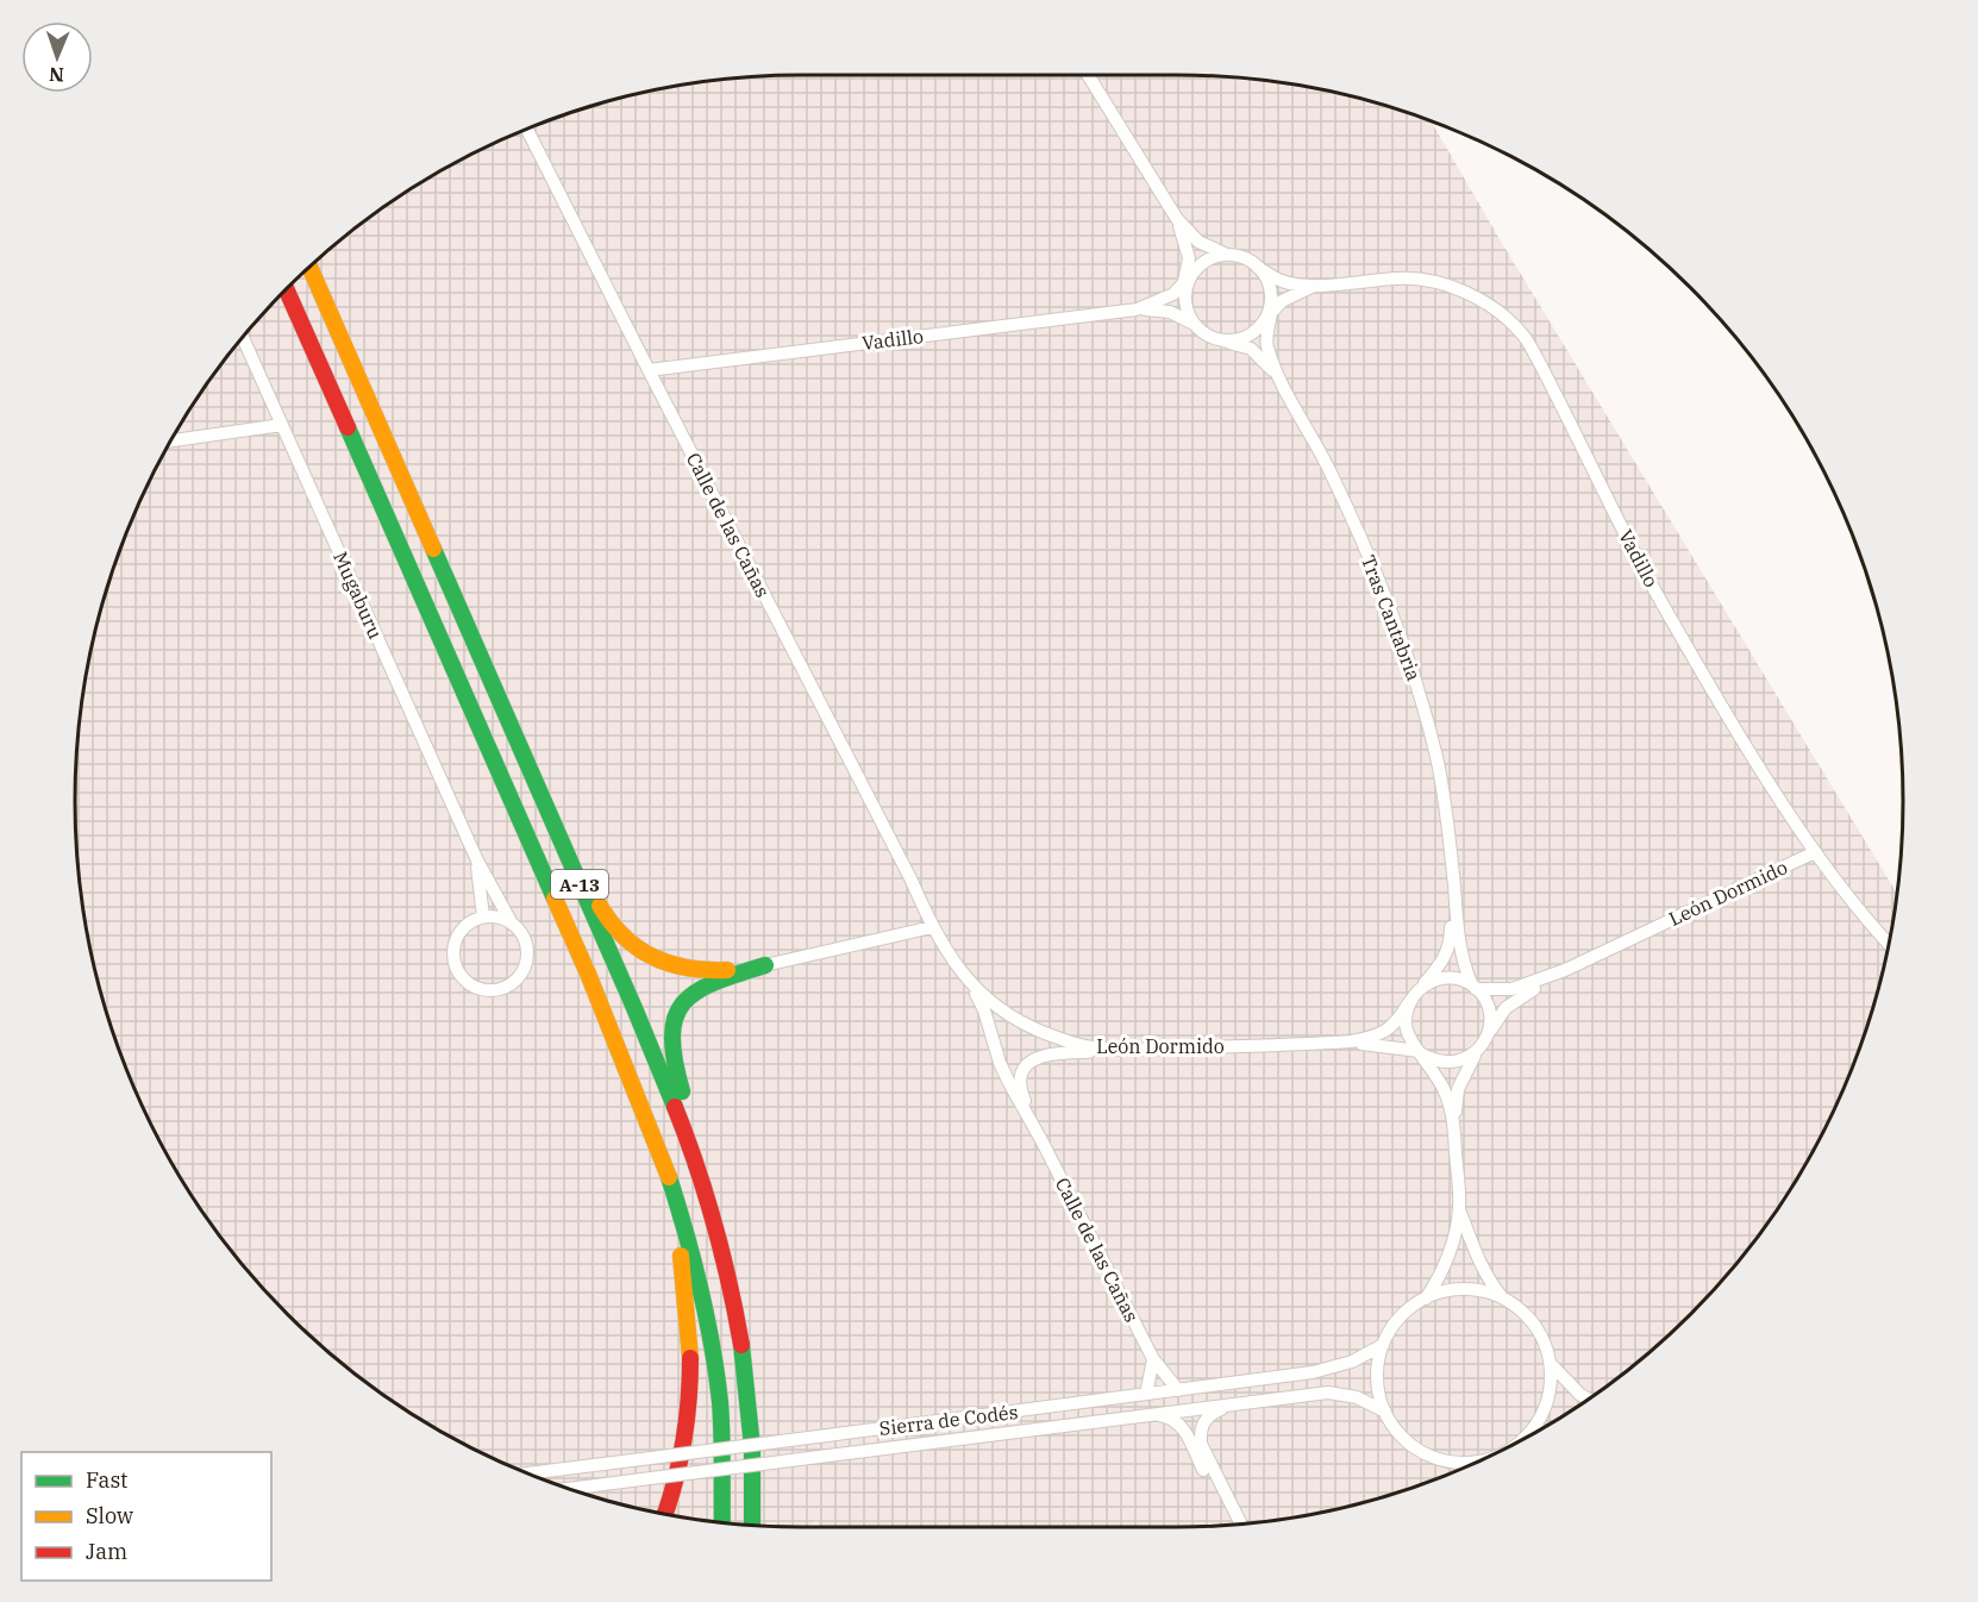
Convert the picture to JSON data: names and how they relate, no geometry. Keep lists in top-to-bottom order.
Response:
{
  "streets": {
    "highway": ["A-13"],
    "street": [
      "Vadillo",
      "Calle de las Cañas",
      "Mugaburu",
      "Tras Cantabria",
      "León Dormido",
      "Sierra de Codés"
    ]
  },
  "crossings": [
    ["Vadillo", "Calle de las Cañas"],
    ["Vadillo", "León Dormido"],
    ["Calle de las Cañas", "León Dormido"],
    ["Calle de las Cañas", "Sierra de Codés"],
    ["Tras Cantabria", "León Dormido"]
  ],
  "legend": ["Fast", "Slow", "Jam"],
  "north": "bottom"
}
